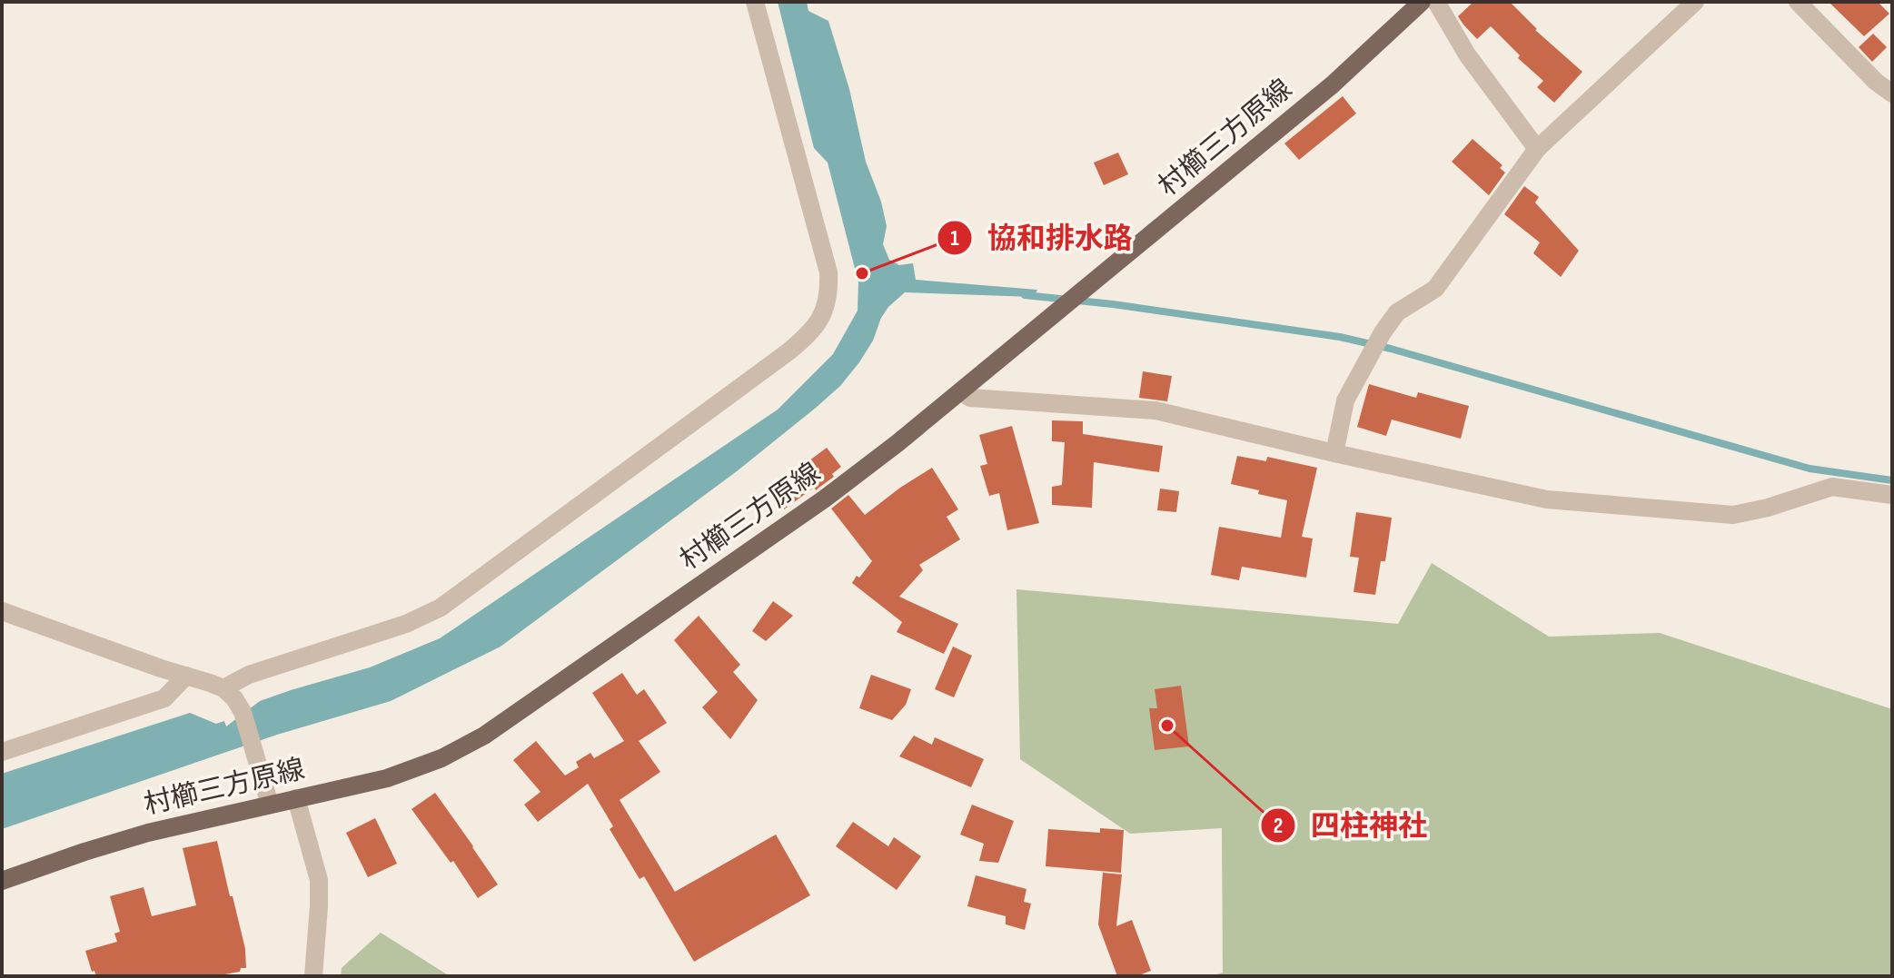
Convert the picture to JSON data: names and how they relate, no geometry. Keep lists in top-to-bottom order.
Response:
{
  "streets": {
    "main road": ["村櫛三方原線"]
  },
  "places": ["協和排水路", "四柱神社"]
}
